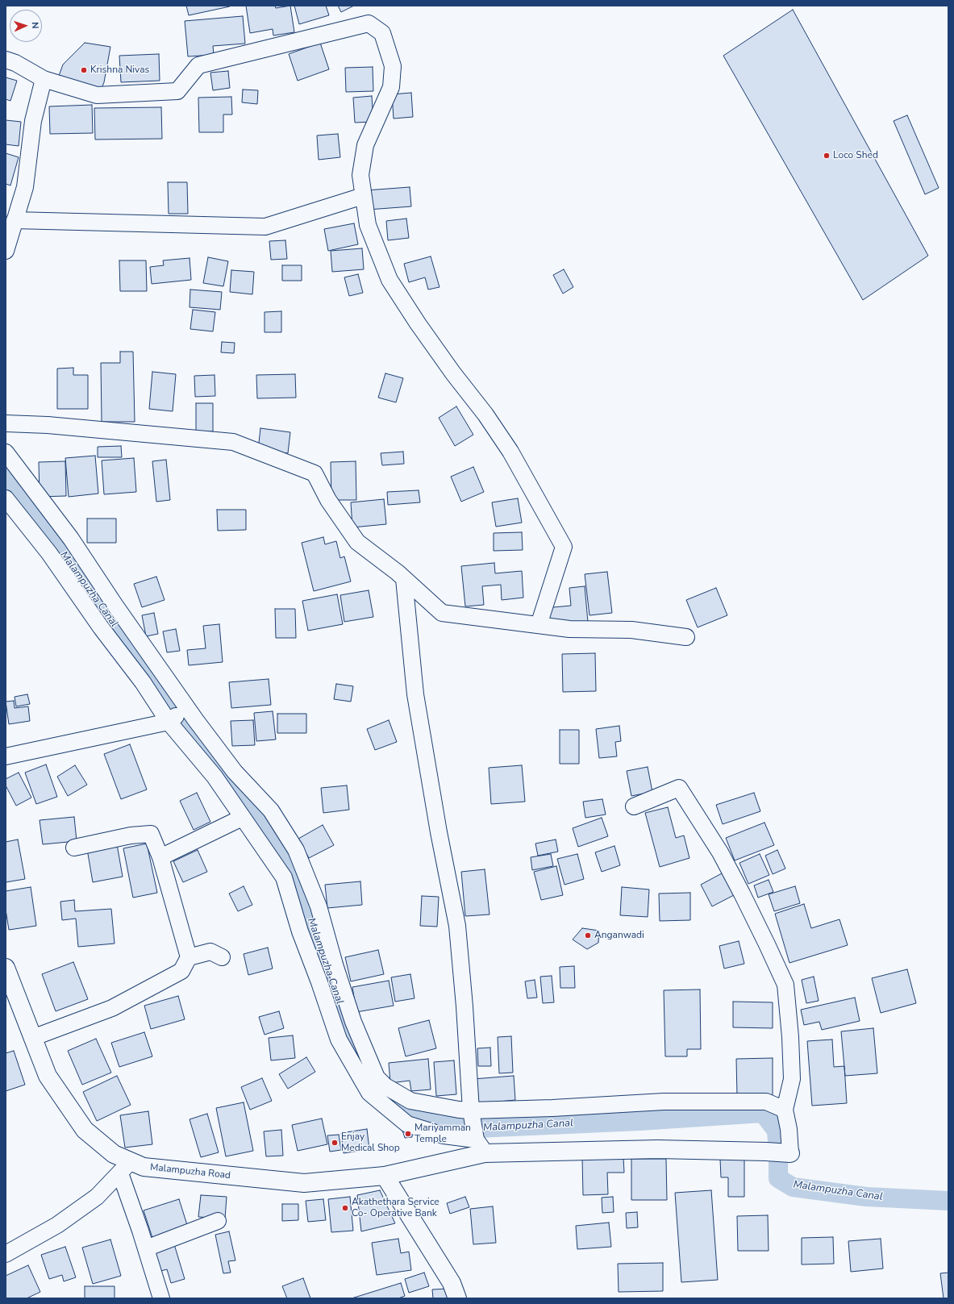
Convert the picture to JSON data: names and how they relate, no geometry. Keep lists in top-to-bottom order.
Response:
{
  "streets": {
    "main road": ["Malampuzha Road"]
  },
  "water": ["Malampuzha Canal"],
  "places": [
    "Krishna Nivas",
    "Loco Shed",
    "Anganwadi",
    "Mariyamman Temple",
    "Enjay Medical Shop",
    "Akathethara Service Co- Operative Bank"
  ],
  "north": "right"
}
